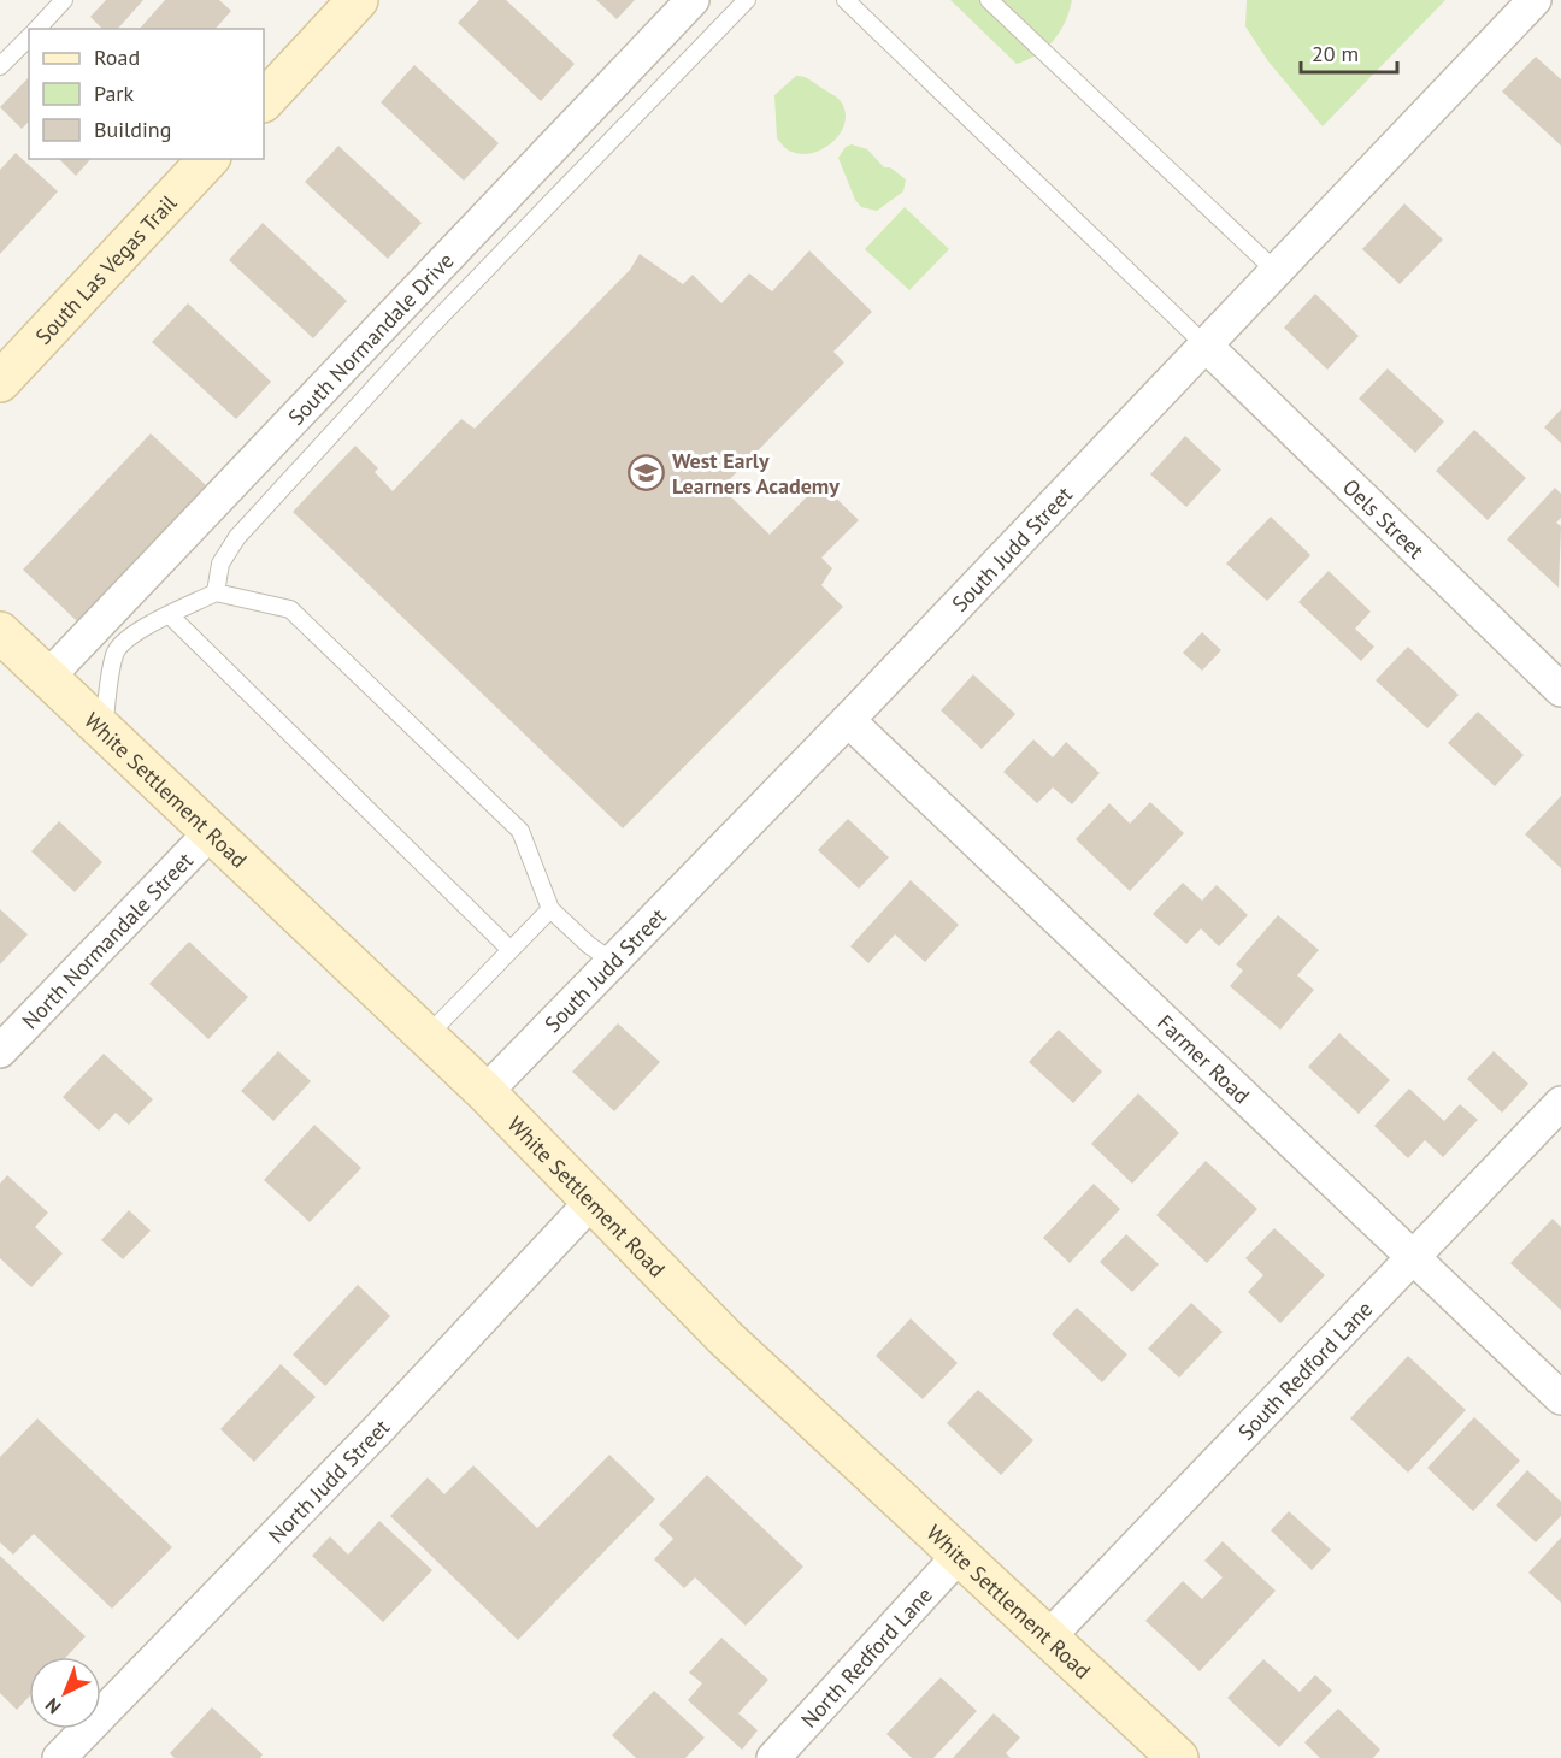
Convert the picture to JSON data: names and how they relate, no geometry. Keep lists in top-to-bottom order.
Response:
{
  "streets": {
    "main road": ["South Las Vegas Trail", "White Settlement Road"],
    "street": [
      "South Normandale Drive",
      "Oels Street",
      "South Judd Street",
      "North Normandale Street",
      "Farmer Road",
      "South Redford Lane",
      "North Judd Street",
      "North Redford Lane"
    ]
  },
  "crossings": [
    ["South Normandale Drive", "White Settlement Road"],
    ["Oels Street", "South Judd Street"],
    ["South Judd Street", "White Settlement Road"],
    ["South Judd Street", "Farmer Road"],
    ["White Settlement Road", "North Normandale Street"],
    ["White Settlement Road", "South Redford Lane"],
    ["White Settlement Road", "North Judd Street"],
    ["White Settlement Road", "North Redford Lane"],
    ["Farmer Road", "South Redford Lane"]
  ],
  "places": {
    "school or university": ["West Early Learners Academy"]
  },
  "legend": ["Road", "Park", "Building"],
  "scale_bar": "20 m",
  "north": "bottom left"
}
